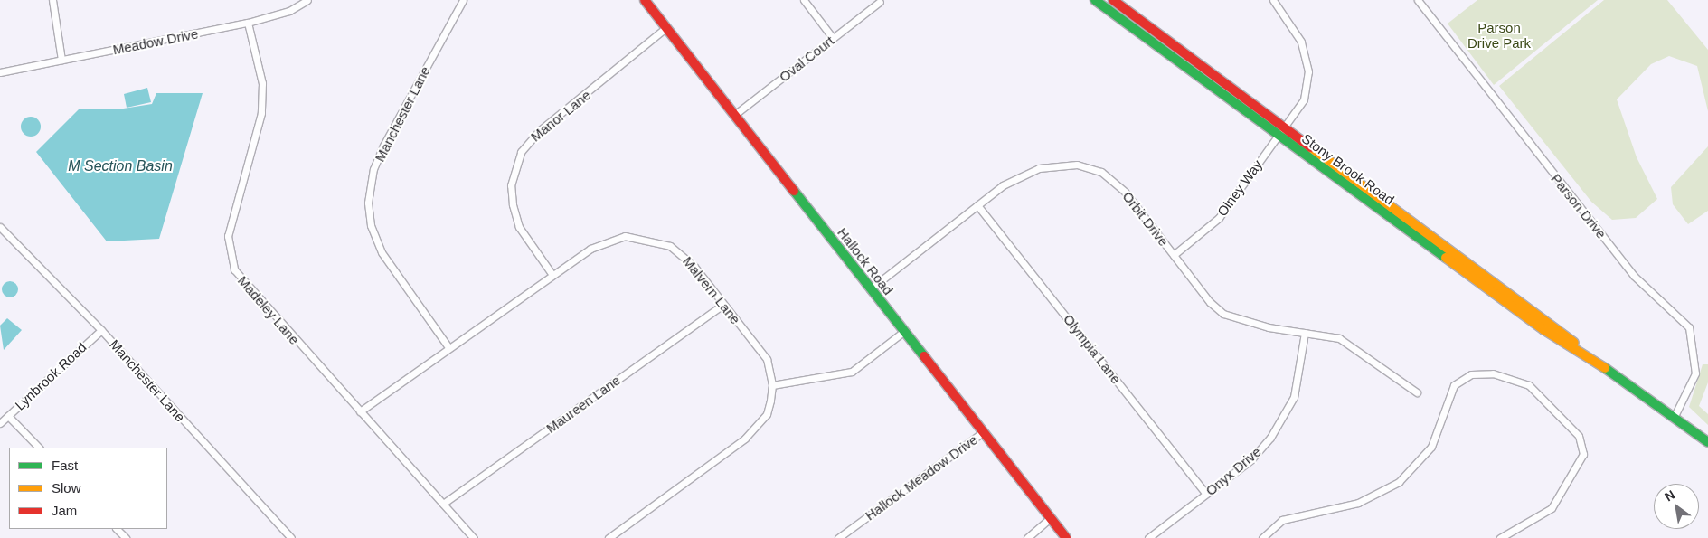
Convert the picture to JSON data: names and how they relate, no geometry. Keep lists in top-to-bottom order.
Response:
{
  "streets": {
    "main road": ["Stony Brook Road", "Hallock Road"],
    "street": [
      "Meadow Drive",
      "Oval Court",
      "Manchester Lane",
      "Manor Lane",
      "Olney Way",
      "Parson Drive",
      "Orbit Drive",
      "Malvern Lane",
      "Madeley Lane",
      "Olympia Lane",
      "Lynbrook Road",
      "Maureen Lane",
      "Onyx Drive",
      "Hallock Meadow Drive"
    ]
  },
  "crossings": [
    ["Meadow Drive", "Madeley Lane"],
    ["Oval Court", "Hallock Road"],
    ["Manchester Lane", "Malvern Lane"],
    ["Manchester Lane", "Lynbrook Road"],
    ["Manor Lane", "Hallock Road"],
    ["Manor Lane", "Malvern Lane"],
    ["Stony Brook Road", "Olney Way"],
    ["Stony Brook Road", "Parson Drive"],
    ["Olney Way", "Orbit Drive"],
    ["Orbit Drive", "Hallock Road"],
    ["Orbit Drive", "Olympia Lane"],
    ["Orbit Drive", "Onyx Drive"],
    ["Hallock Road", "Hallock Meadow Drive"],
    ["Malvern Lane", "Madeley Lane"],
    ["Malvern Lane", "Maureen Lane"],
    ["Madeley Lane", "Maureen Lane"],
    ["Olympia Lane", "Onyx Drive"]
  ],
  "water": ["M Section Basin"],
  "parks": ["Parson Drive Park"],
  "legend": ["Fast", "Slow", "Jam"],
  "north": "top left"
}
